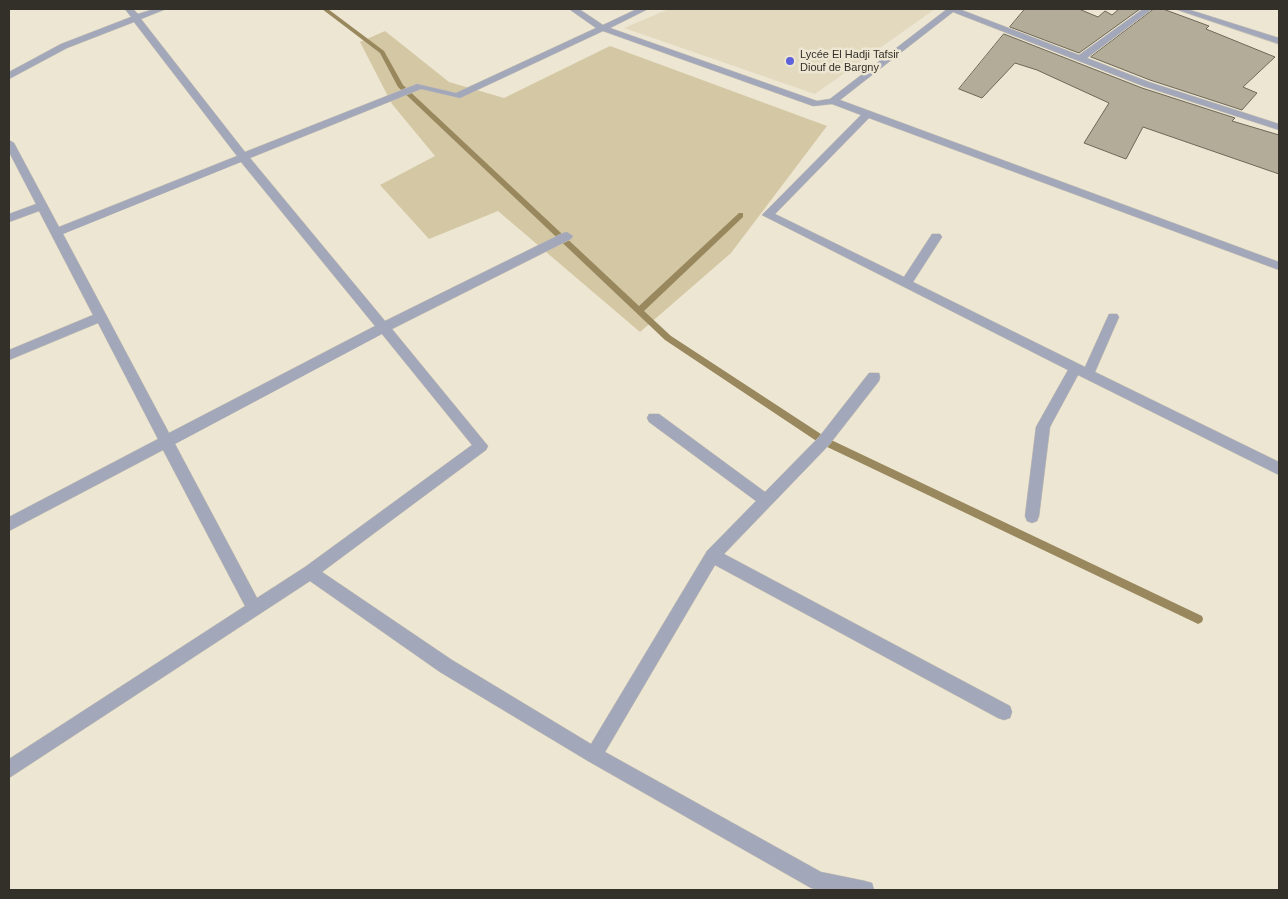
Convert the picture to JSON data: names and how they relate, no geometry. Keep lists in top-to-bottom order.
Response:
{
  "places": ["Lycée El Hadji Tafsir Diouf de Bargny"]
}
